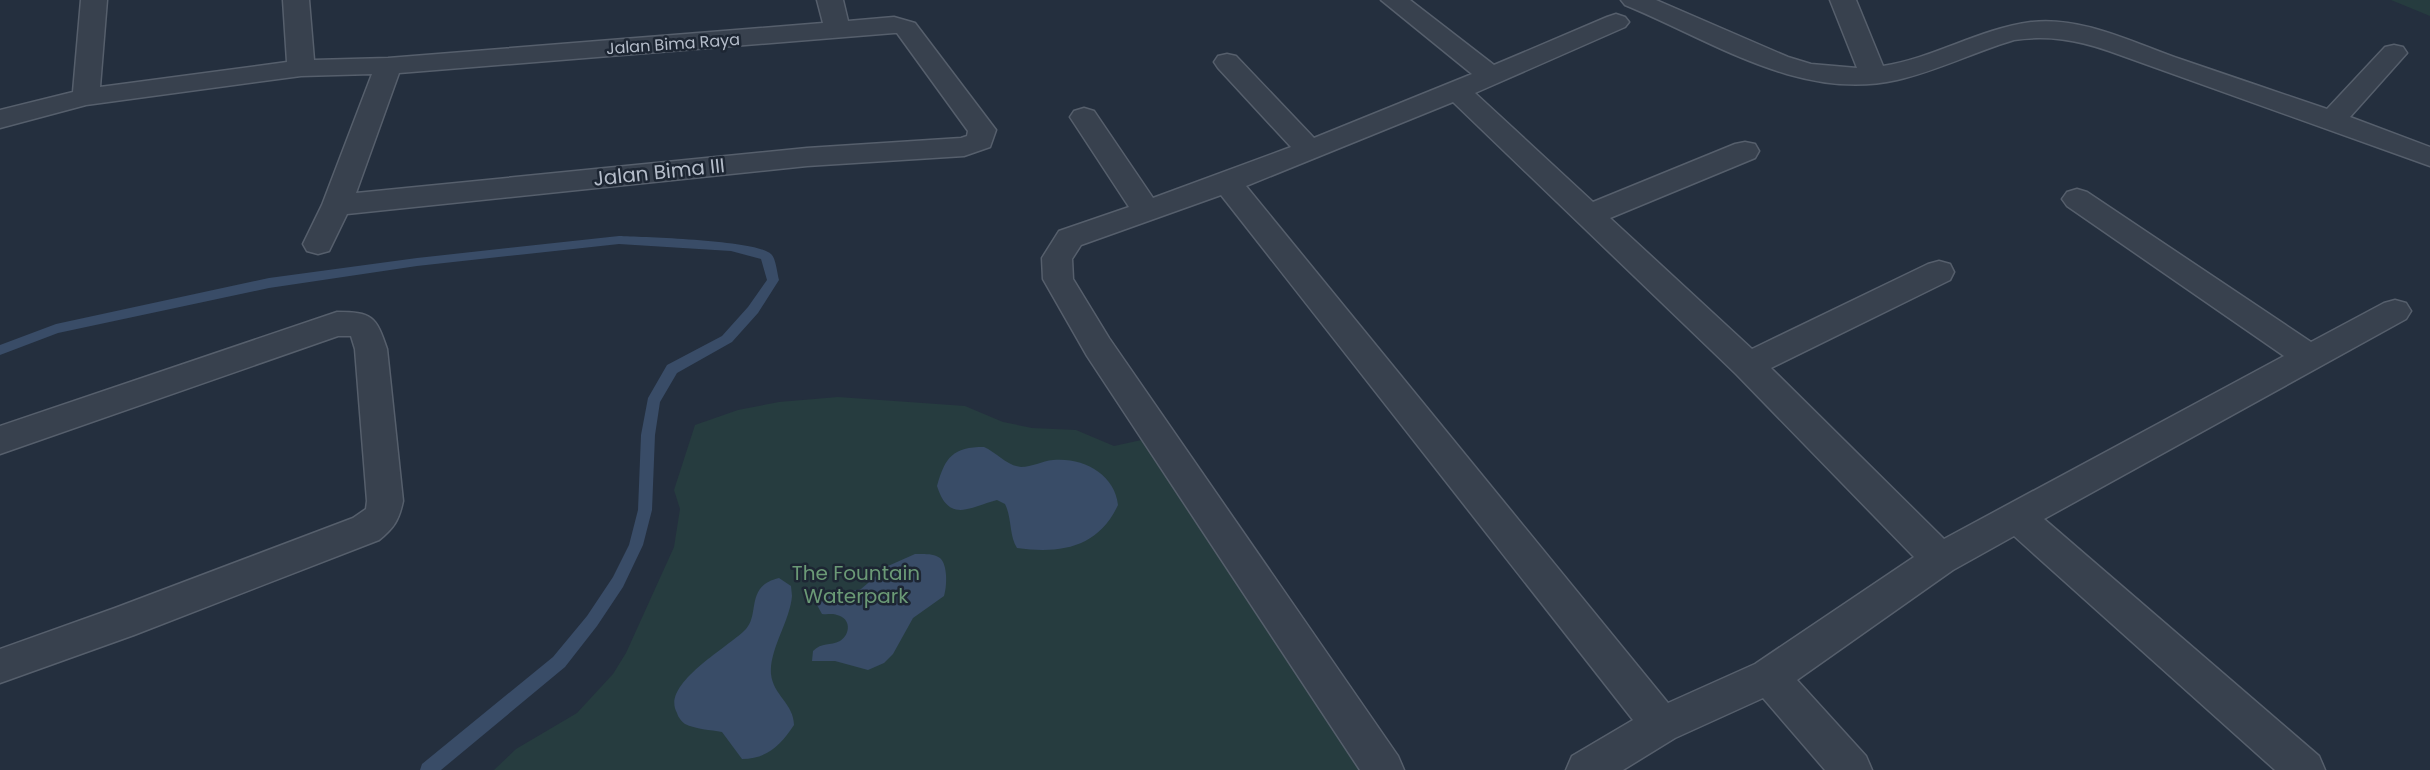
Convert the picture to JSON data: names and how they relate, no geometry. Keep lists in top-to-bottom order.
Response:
{
  "streets": {
    "street": ["Jalan Bima Raya", "Jalan Bima III"]
  },
  "crossings": [
    ["Jalan Bima Raya", "Jalan Bima III"]
  ],
  "parks": ["The Fountain Waterpark"]
}
